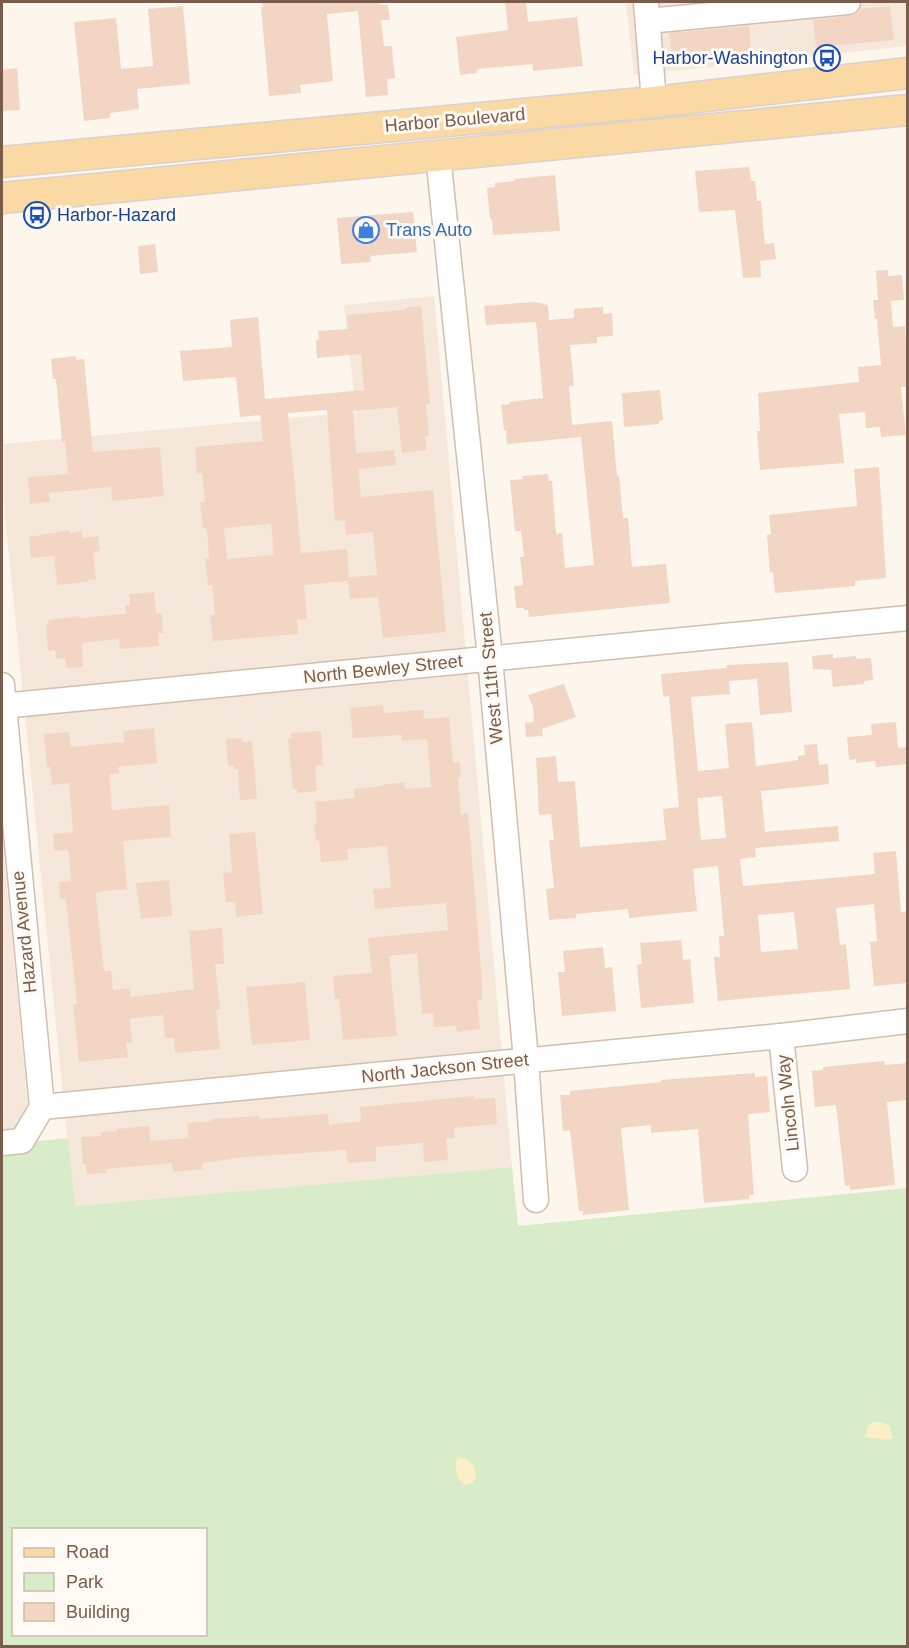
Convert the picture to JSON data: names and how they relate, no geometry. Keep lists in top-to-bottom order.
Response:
{
  "streets": {
    "main road": ["Harbor Boulevard"],
    "street": [
      "North Bewley Street",
      "West 11th Street",
      "Hazard Avenue",
      "North Jackson Street",
      "Lincoln Way"
    ]
  },
  "crossings": [
    ["Harbor Boulevard", "West 11th Street"],
    ["North Bewley Street", "West 11th Street"],
    ["North Bewley Street", "Hazard Avenue"],
    ["West 11th Street", "North Jackson Street"],
    ["Hazard Avenue", "North Jackson Street"],
    ["North Jackson Street", "Lincoln Way"]
  ],
  "places": {
    "bus stop": ["Harbor-Washington", "Harbor-Hazard"],
    "shop": ["Trans Auto"]
  },
  "legend": ["Road", "Park", "Building"]
}
